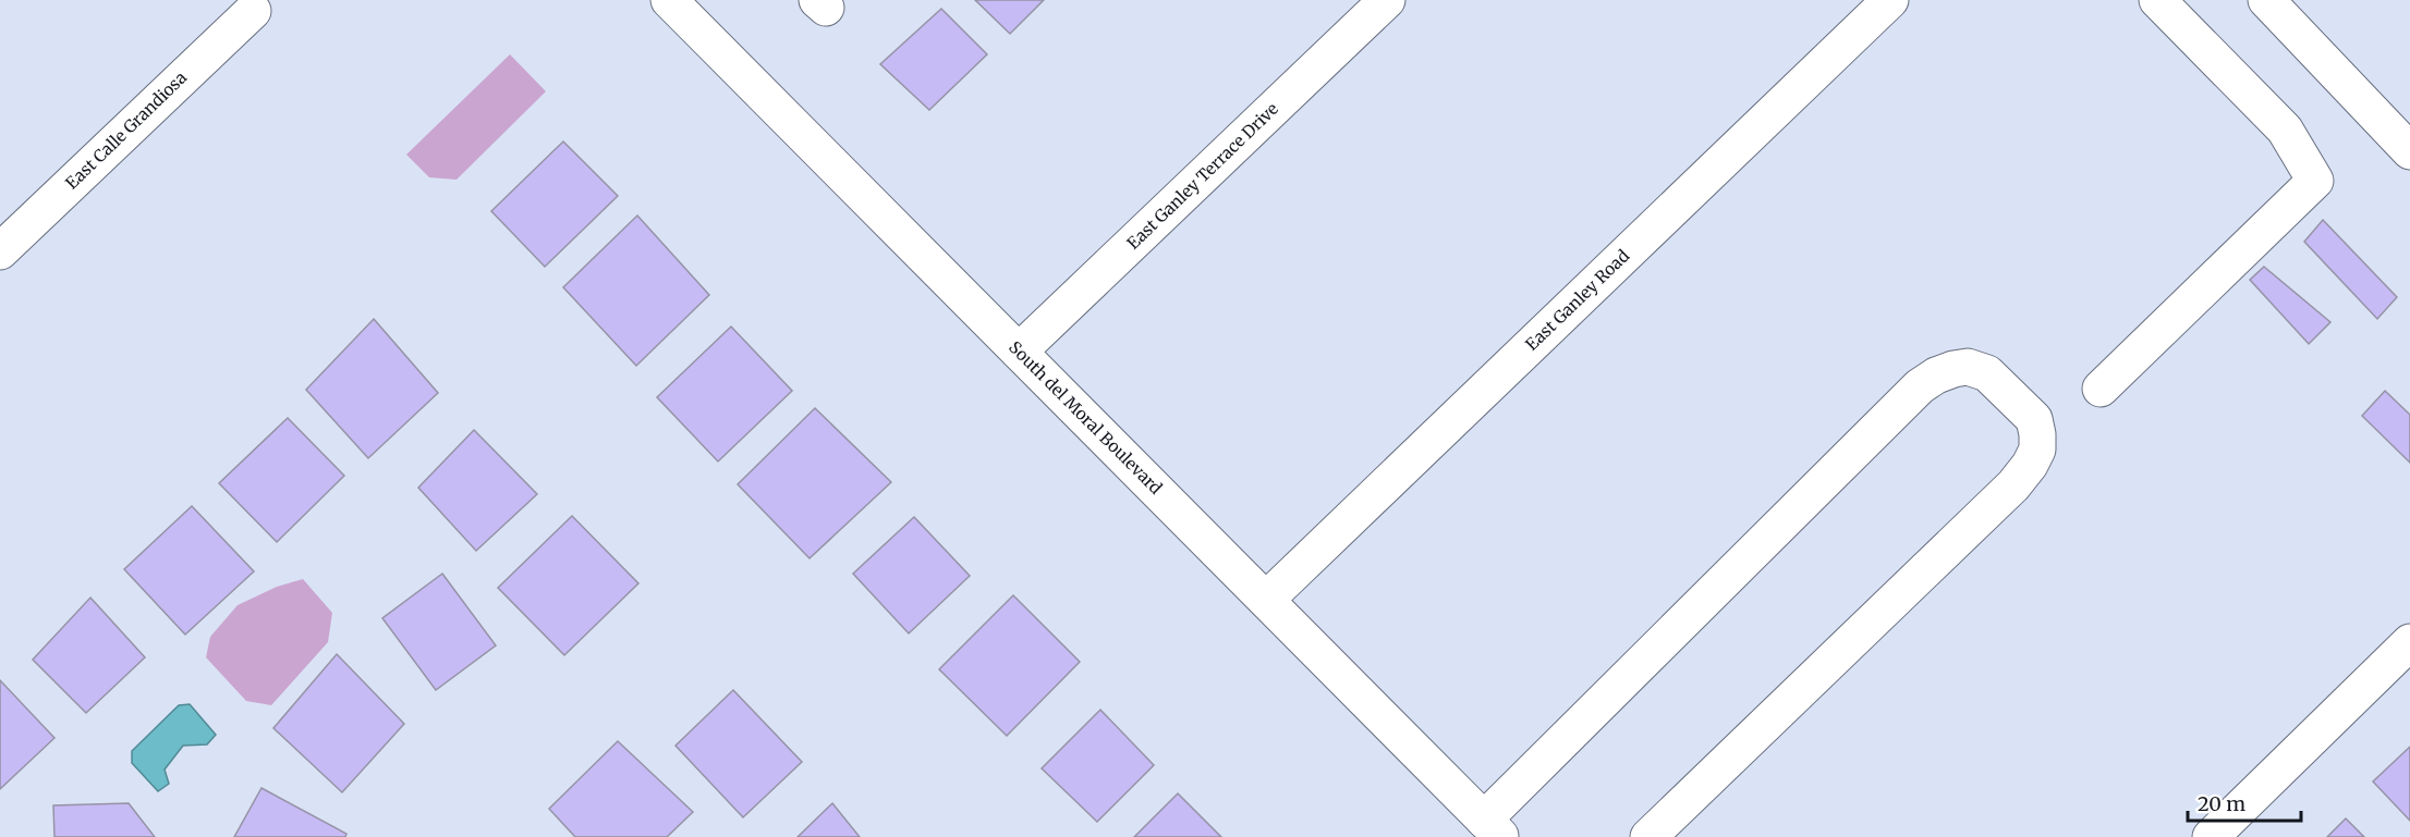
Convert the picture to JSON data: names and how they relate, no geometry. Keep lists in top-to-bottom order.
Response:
{
  "streets": {
    "street": [
      "East Calle Grandiosa",
      "East Ganley Terrace Drive",
      "East Ganley Road",
      "South del Moral Boulevard"
    ]
  },
  "crossings": [
    ["East Ganley Terrace Drive", "South del Moral Boulevard"],
    ["East Ganley Road", "South del Moral Boulevard"]
  ],
  "scale_bar": "20 m"
}
